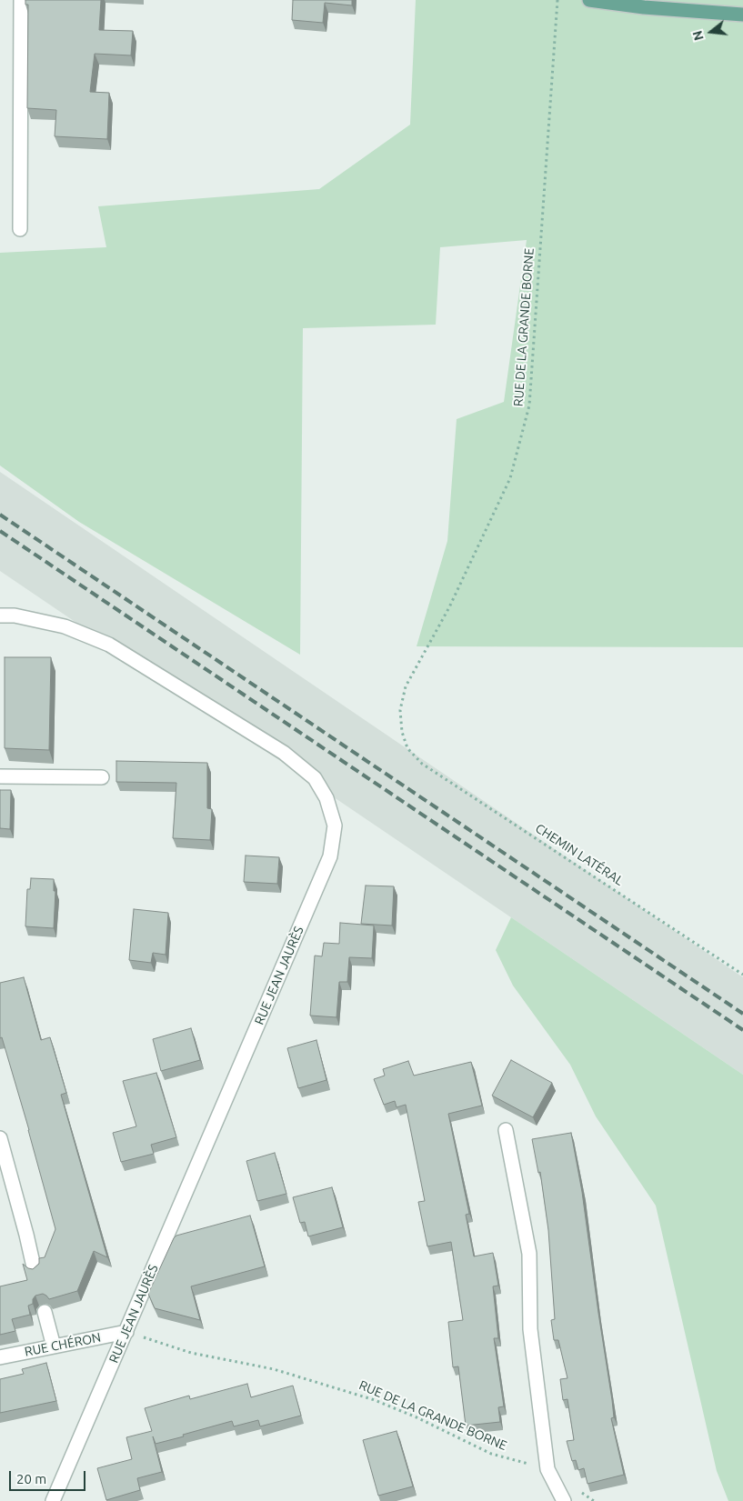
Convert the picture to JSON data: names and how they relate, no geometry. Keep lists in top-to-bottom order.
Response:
{
  "streets": {
    "street": ["RUE JEAN JAURÈS", "RUE CHÉRON"],
    "path": ["RUE DE LA GRANDE BORNE", "CHEMIN LATÉRAL"]
  },
  "crossings": [
    ["RUE DE LA GRANDE BORNE", "CHEMIN LATÉRAL"],
    ["RUE DE LA GRANDE BORNE", "RUE JEAN JAURÈS"],
    ["RUE DE LA GRANDE BORNE", "RUE CHÉRON"],
    ["RUE JEAN JAURÈS", "RUE CHÉRON"]
  ],
  "scale_bar": "20 m",
  "north": "left"
}
